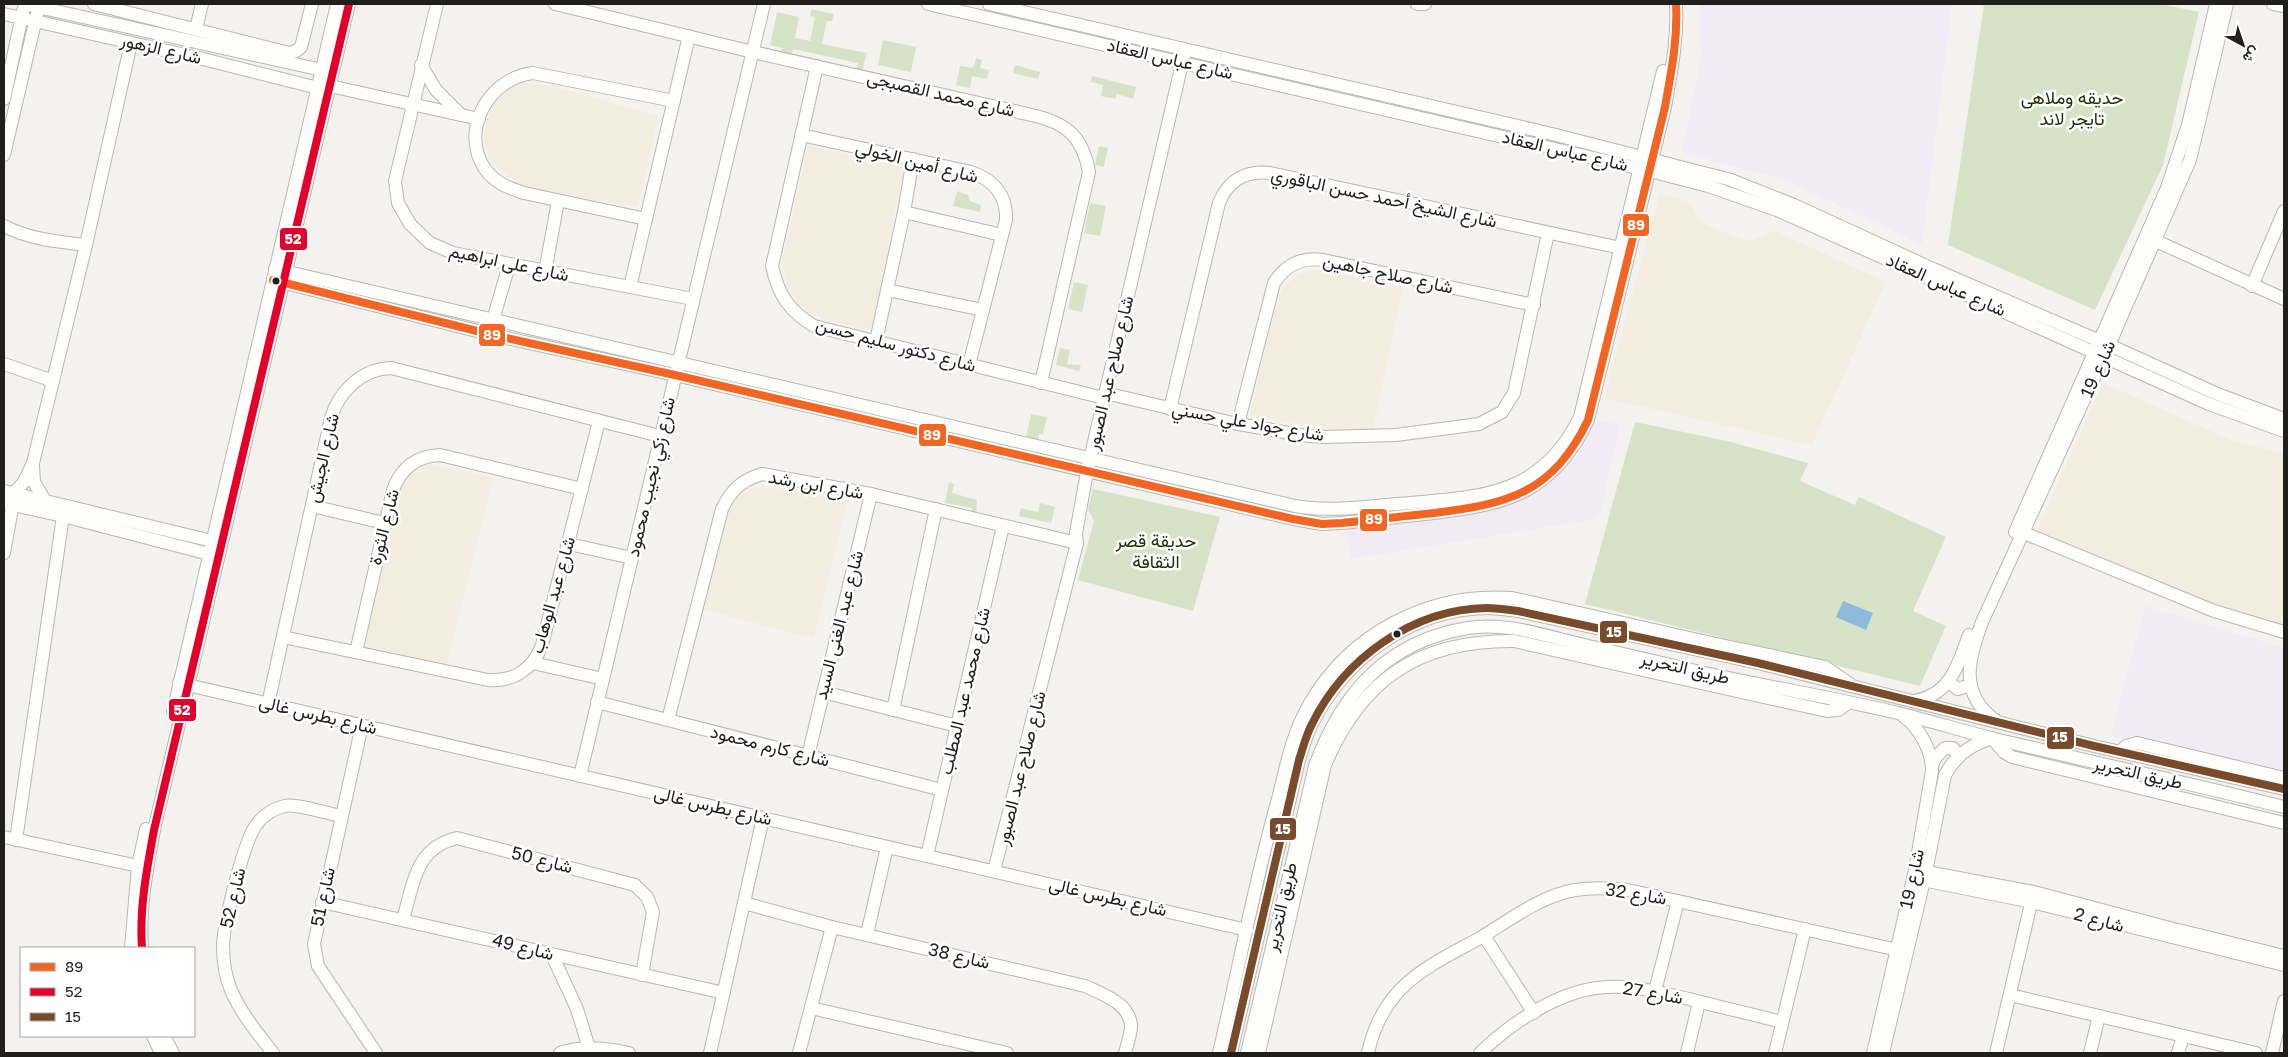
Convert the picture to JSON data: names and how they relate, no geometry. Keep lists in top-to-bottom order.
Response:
{
  "streets": {
    "street": [
      "شارع الزهور",
      "شارع عباس العقاد",
      "شارع محمد القصبجى",
      "شارع أمين الخولي",
      "شارع الشيخ أحمد حسن الباقوري",
      "شارع على ابراهيم",
      "شارع صلاح جاهين",
      "شارع دكتور سليم حسن",
      "شارع 19",
      "شارع صلاح عبد الصبور",
      "شارع جواد علي حسني",
      "شارع الجيش",
      "شارع زكي نجيب محمود",
      "شارع ابن رشد",
      "شارع الثورة",
      "شارع عبد الوهاب",
      "شارع عبد الغنى السيد",
      "طريق التحرير",
      "شارع محمد عبد المطلب",
      "شارع بطرس غالى",
      "شارع كارم محمود",
      "شارع 50",
      "شارع 32",
      "شارع 51",
      "شارع 52",
      "شارع 2",
      "شارع 49",
      "شارع 38",
      "شارع 27"
    ]
  },
  "crossings": [
    ["شارع الزهور", "شارع على ابراهيم"],
    ["شارع عباس العقاد", "شارع 19"],
    ["شارع عباس العقاد", "شارع صلاح عبد الصبور"],
    ["شارع محمد القصبجى", "شارع دكتور سليم حسن"],
    ["شارع محمد القصبجى", "شارع زكي نجيب محمود"],
    ["شارع أمين الخولي", "شارع دكتور سليم حسن"],
    ["شارع الشيخ أحمد حسن الباقوري", "شارع جواد علي حسني"],
    ["شارع على ابراهيم", "شارع زكي نجيب محمود"],
    ["شارع صلاح جاهين", "شارع جواد علي حسني"],
    ["شارع دكتور سليم حسن", "شارع صلاح عبد الصبور"],
    ["شارع دكتور سليم حسن", "شارع جواد علي حسني"],
    ["شارع 19", "طريق التحرير"],
    ["شارع 19", "شارع 32"],
    ["شارع 19", "شارع 2"],
    ["شارع صلاح عبد الصبور", "شارع جواد علي حسني"],
    ["شارع صلاح عبد الصبور", "شارع ابن رشد"],
    ["شارع صلاح عبد الصبور", "شارع بطرس غالى"],
    ["شارع الجيش", "شارع زكي نجيب محمود"],
    ["شارع الجيش", "شارع عبد الوهاب"],
    ["شارع الجيش", "شارع بطرس غالى"],
    ["شارع زكي نجيب محمود", "شارع بطرس غالى"],
    ["شارع زكي نجيب محمود", "شارع كارم محمود"],
    ["شارع ابن رشد", "شارع عبد الغنى السيد"],
    ["شارع ابن رشد", "شارع محمد عبد المطلب"],
    ["شارع ابن رشد", "شارع كارم محمود"],
    ["شارع الثورة", "شارع عبد الوهاب"],
    ["شارع عبد الغنى السيد", "شارع كارم محمود"],
    ["شارع محمد عبد المطلب", "شارع بطرس غالى"],
    ["شارع محمد عبد المطلب", "شارع كارم محمود"],
    ["شارع بطرس غالى", "شارع 51"],
    ["شارع 50", "شارع 49"],
    ["شارع 51", "شارع 52"],
    ["شارع 51", "شارع 49"]
  ],
  "parks": ["حديقه وملاهى تايجر لاند", "حديقة قصر الثقافة"],
  "lines": ["transit line 89", "transit line 52", "transit line 15"],
  "legend": ["89", "52", "15"],
  "north": "bottom right"
}
